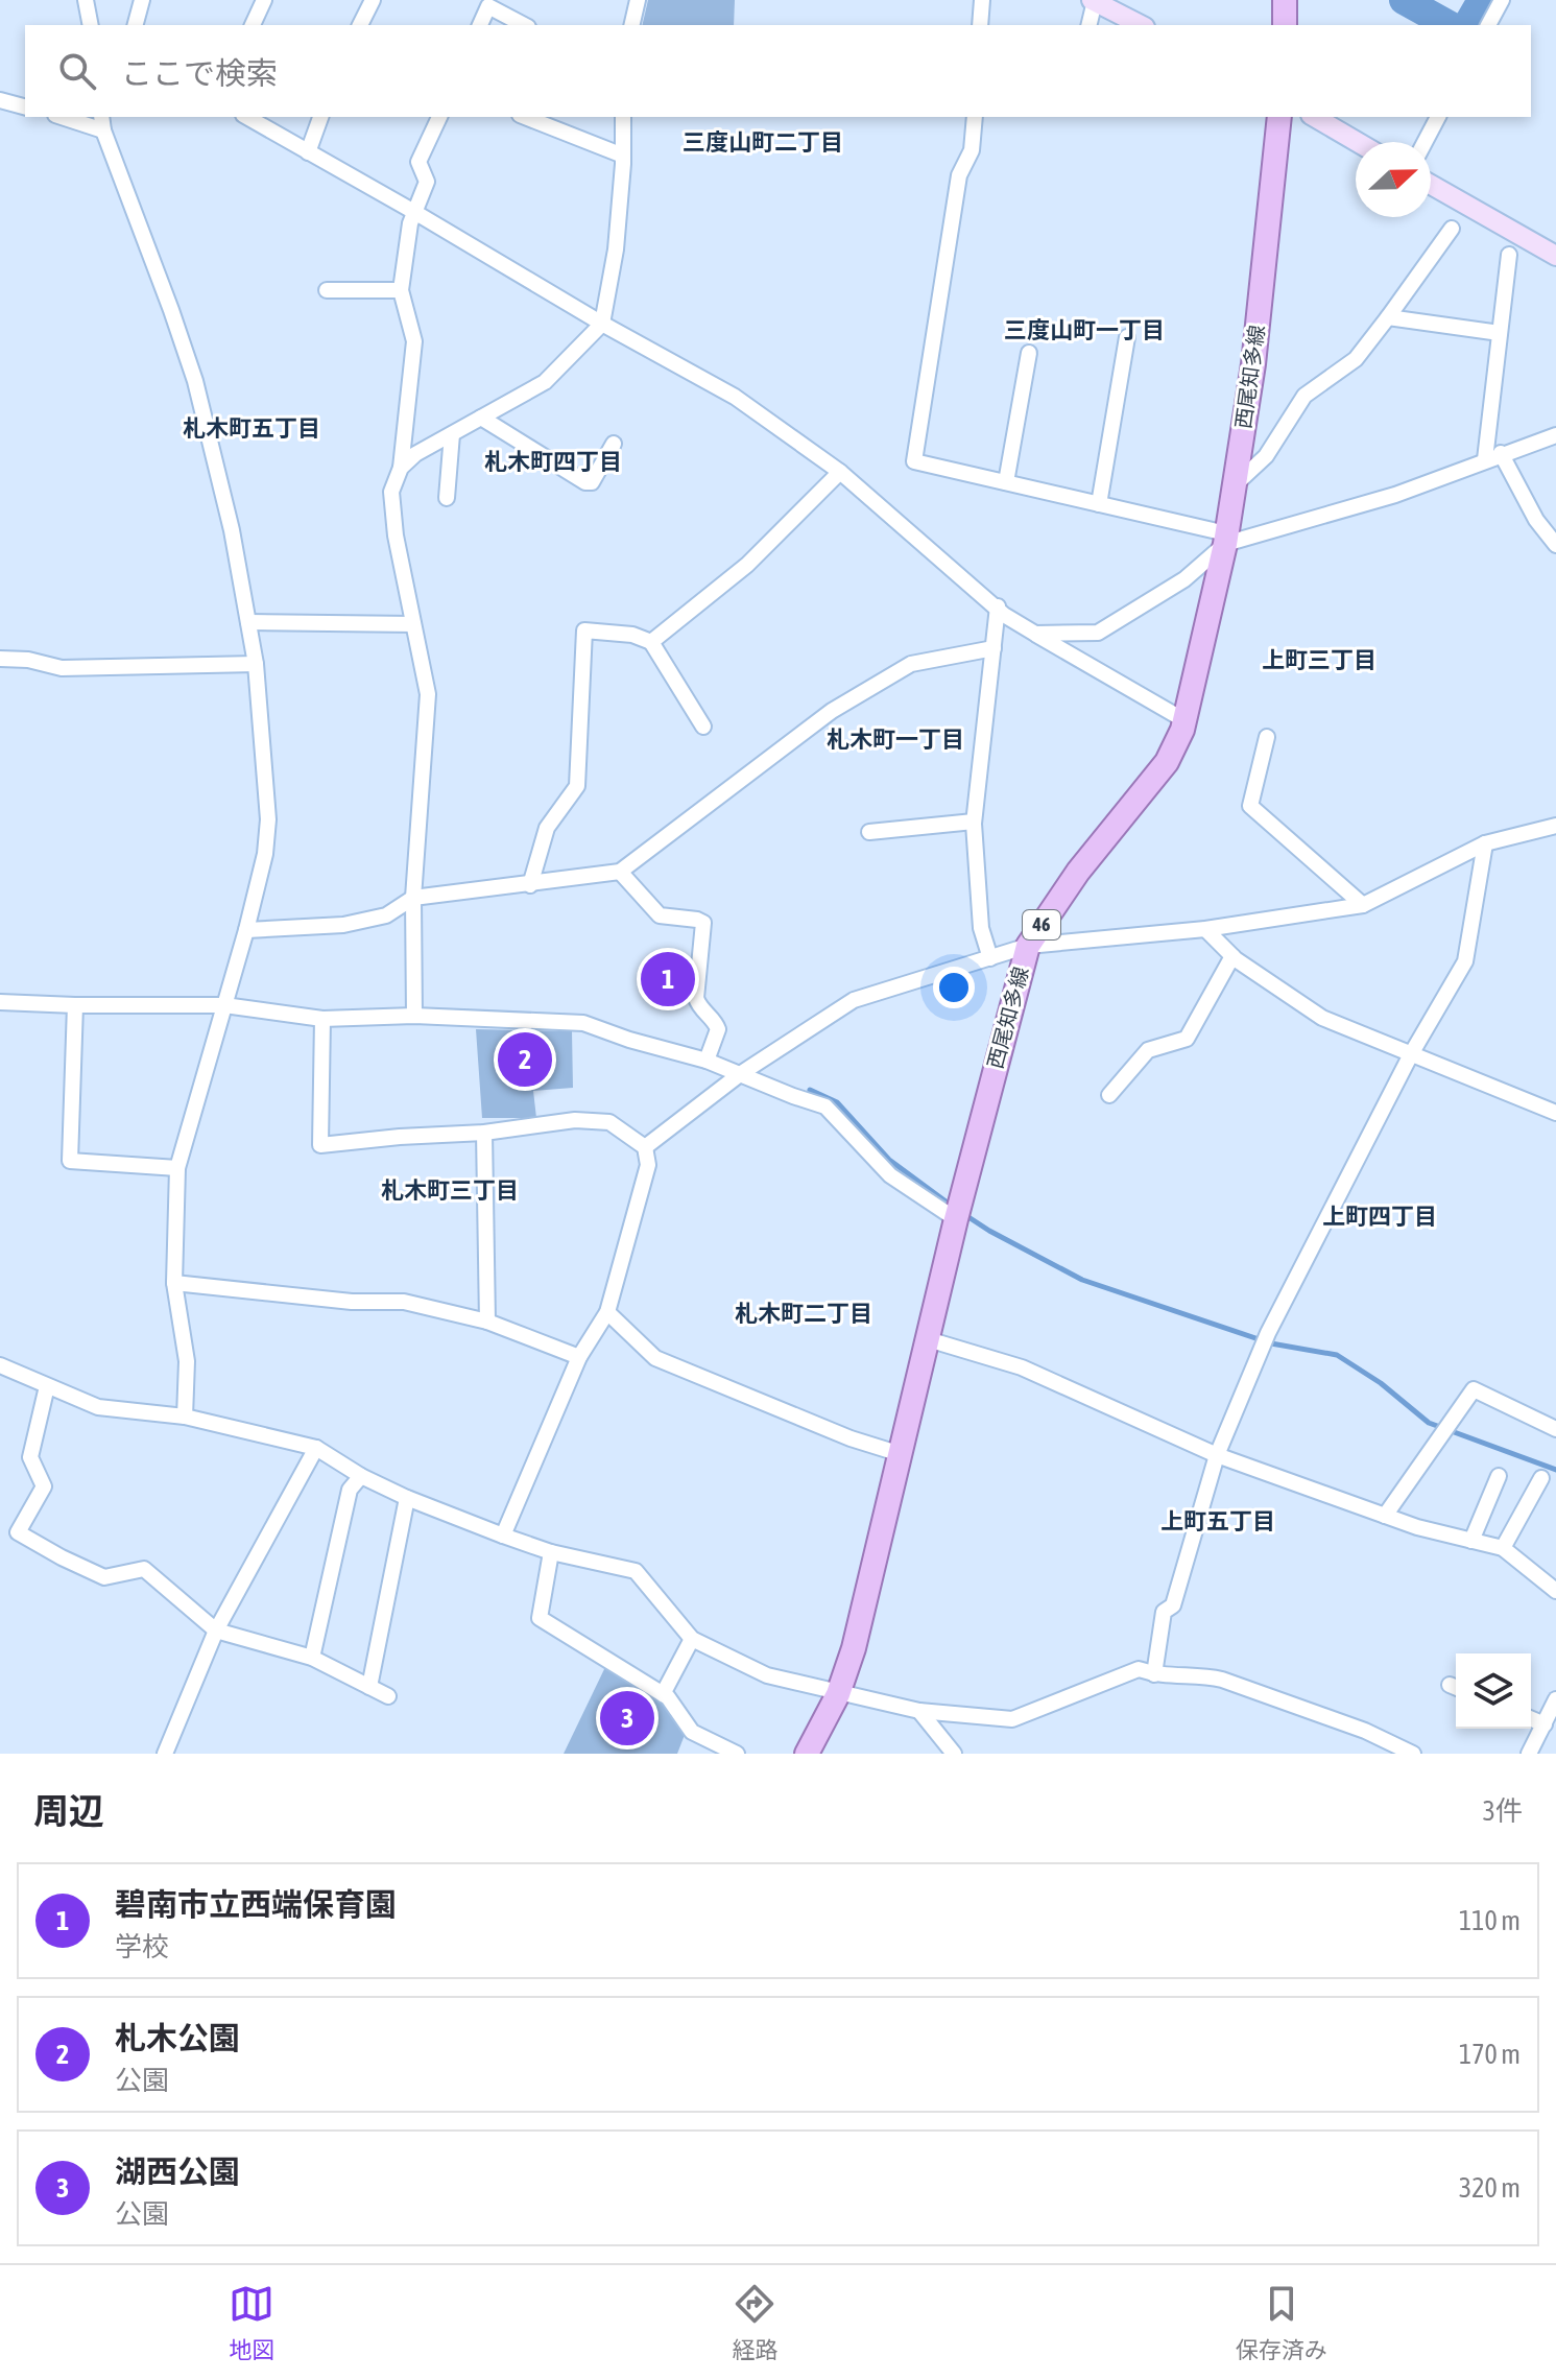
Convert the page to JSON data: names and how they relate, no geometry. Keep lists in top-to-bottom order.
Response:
{
  "streets": {
    "main road": ["西尾知多線", "46"]
  },
  "districts": [
    "三度山町二丁目",
    "三度山町一丁目",
    "札木町五丁目",
    "札木町四丁目",
    "上町三丁目",
    "札木町一丁目",
    "札木町三丁目",
    "上町四丁目",
    "札木町二丁目",
    "上町五丁目"
  ],
  "north": "right",
  "page": {
    "search": "ここで検索",
    "pins": ["1", "2", "3"],
    "heading": ["周辺", "3件"],
    "list": [
      {
        "mark": "1",
        "name": "碧南市立西端保育園",
        "note": "学校",
        "value": "110 m"
      },
      {
        "mark": "2",
        "name": "札木公園",
        "note": "公園",
        "value": "170 m"
      },
      {
        "mark": "3",
        "name": "湖西公園",
        "note": "公園",
        "value": "320 m"
      }
    ],
    "nav": ["地図", "経路", "保存済み"]
  }
}
